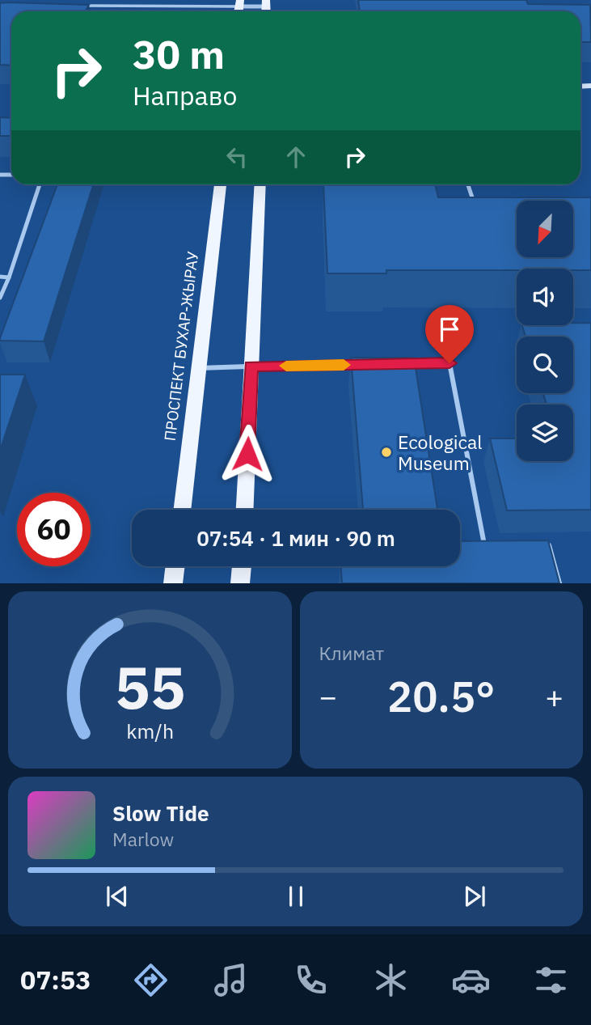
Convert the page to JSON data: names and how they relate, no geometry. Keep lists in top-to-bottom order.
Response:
{
  "streets": {
    "main road": ["ПРОСПЕКТ БУХАР-ЖЫРАУ"]
  },
  "places": ["Ecological Museum"],
  "north": "bottom left",
  "page": {
    "turn": ["30 m", "Направо"],
    "limit": "60",
    "trip": "07:54 · 1 мин · 90 m",
    "tile": "Климат",
    "heat": ["−", "20.5°", "+"],
    "song": ["Slow Tide", "Marlow"],
    "tabs": "07:53",
    "gauge": ["55", "km/h"]
  }
}
